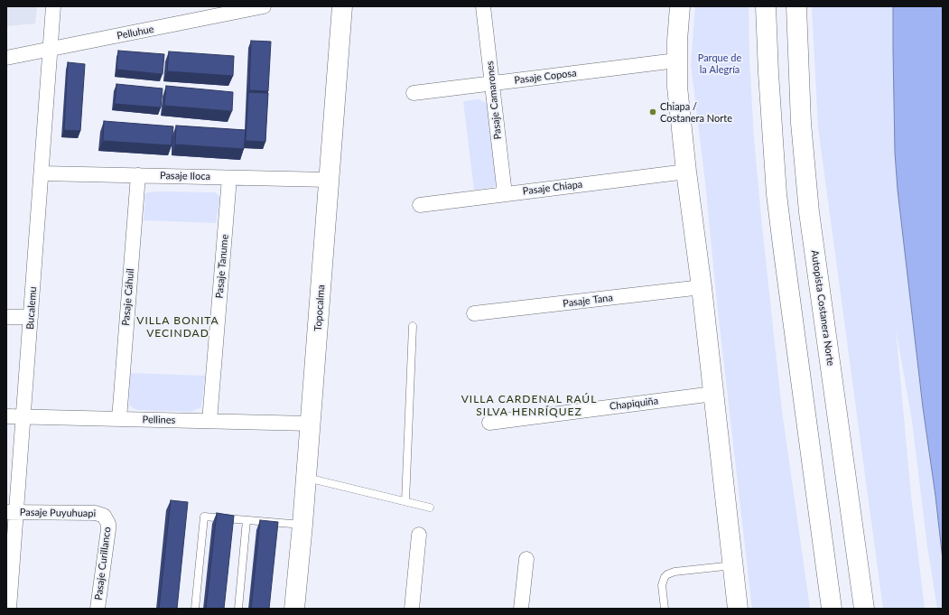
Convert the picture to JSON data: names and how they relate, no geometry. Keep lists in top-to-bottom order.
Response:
{
  "streets": {
    "main road": ["Topocalma", "Autopista Costanera Norte"],
    "street": [
      "Pelluhue",
      "Pasaje Coposa",
      "Pasaje Camarones",
      "Pasaje Iloca",
      "Pasaje Chiapa",
      "Pasaje Tanume",
      "Pasaje Cáhuil",
      "Pasaje Tana",
      "Bucalemu",
      "Chapiquiña",
      "Pellines",
      "Pasaje Puyuhuapi",
      "Pasaje Curillanco"
    ]
  },
  "crossings": [
    ["Pelluhue", "Bucalemu"],
    ["Pasaje Coposa", "Pasaje Camarones"],
    ["Pasaje Camarones", "Pasaje Chiapa"],
    ["Pasaje Iloca", "Pasaje Tanume"],
    ["Pasaje Iloca", "Pasaje Cáhuil"],
    ["Pasaje Iloca", "Bucalemu"],
    ["Pasaje Iloca", "Topocalma"],
    ["Pasaje Tanume", "Pellines"],
    ["Pasaje Cáhuil", "Pellines"],
    ["Bucalemu", "Pellines"],
    ["Bucalemu", "Pasaje Puyuhuapi"],
    ["Topocalma", "Pellines"],
    ["Pasaje Puyuhuapi", "Pasaje Curillanco"]
  ],
  "districts": ["VILLA BONITA VECINDAD", "VILLA CARDENAL RAÚL SILVA HENRÍQUEZ"],
  "parks": ["Parque de la Alegría"],
  "places": ["Chiapa / Costanera Norte"]
}
